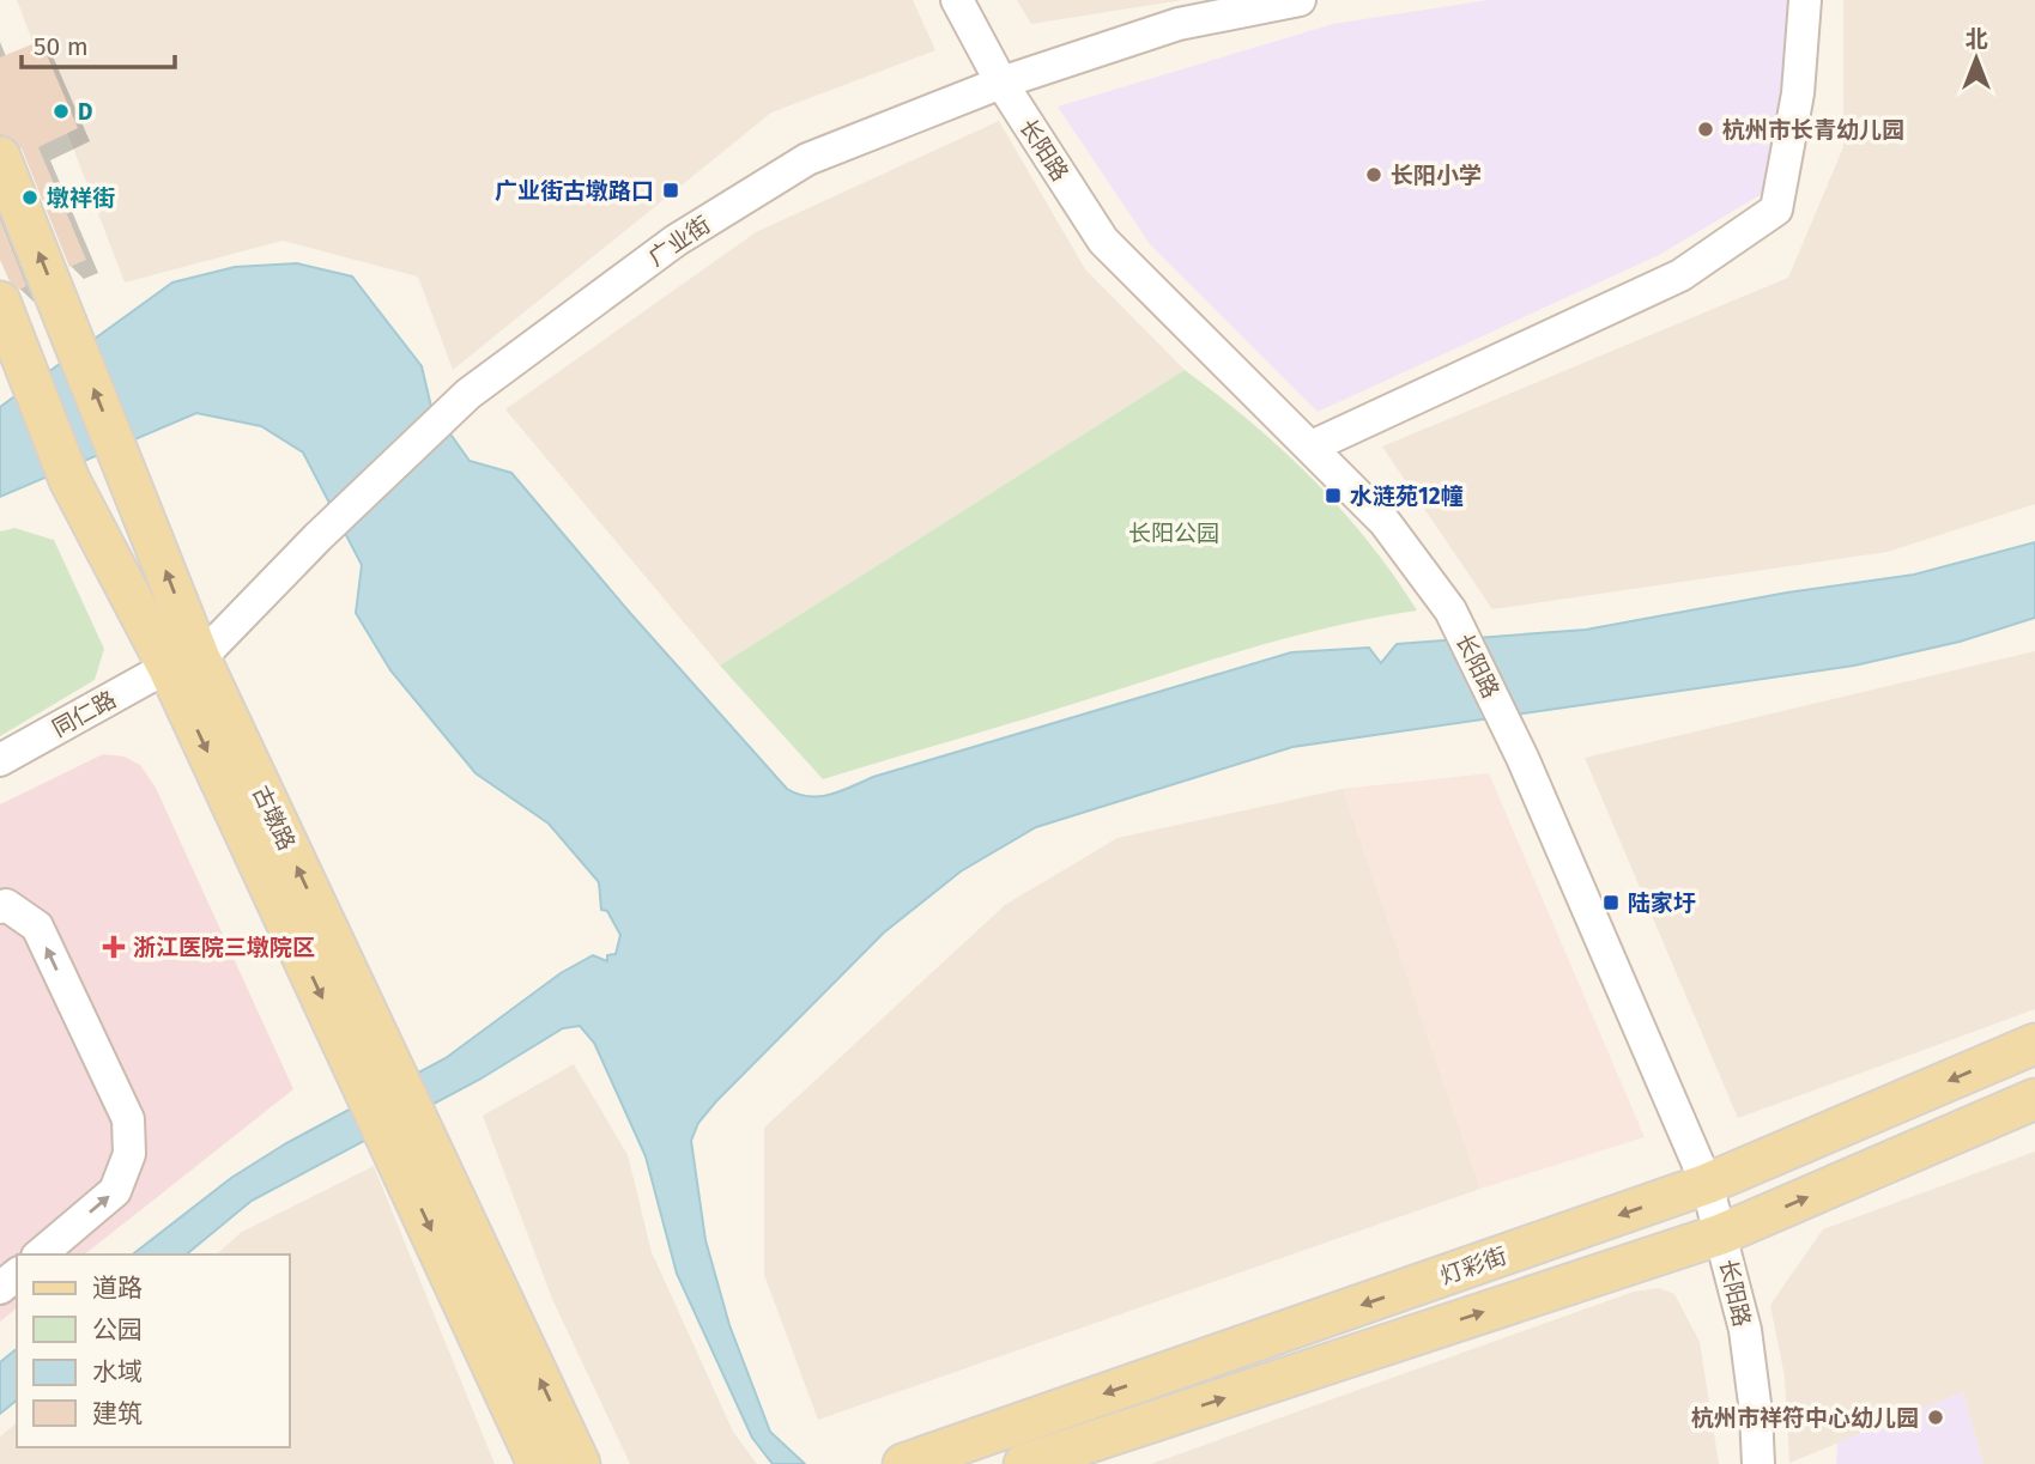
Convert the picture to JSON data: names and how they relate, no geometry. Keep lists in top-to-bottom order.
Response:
{
  "streets": {
    "main road": ["古墩路", "灯彩街"],
    "street": ["长阳路", "广业街", "同仁路"]
  },
  "crossings": [
    ["长阳路", "广业街"],
    ["长阳路", "灯彩街"],
    ["广业街", "同仁路"],
    ["广业街", "古墩路"],
    ["同仁路", "古墩路"]
  ],
  "parks": ["长阳公园"],
  "places": {
    "other": [
      "D",
      "杭州市长青幼儿园",
      "长阳小学",
      "墩祥街",
      "杭州市祥符中心幼儿园"
    ],
    "transit": ["广业街古墩路口", "水涟苑12幢", "陆家圩"],
    "health": ["浙江医院三墩院区"]
  },
  "legend": [
    "道路",
    "公园",
    "水域",
    "建筑"
  ],
  "scale_bar": "50 m",
  "north": "top"
}
